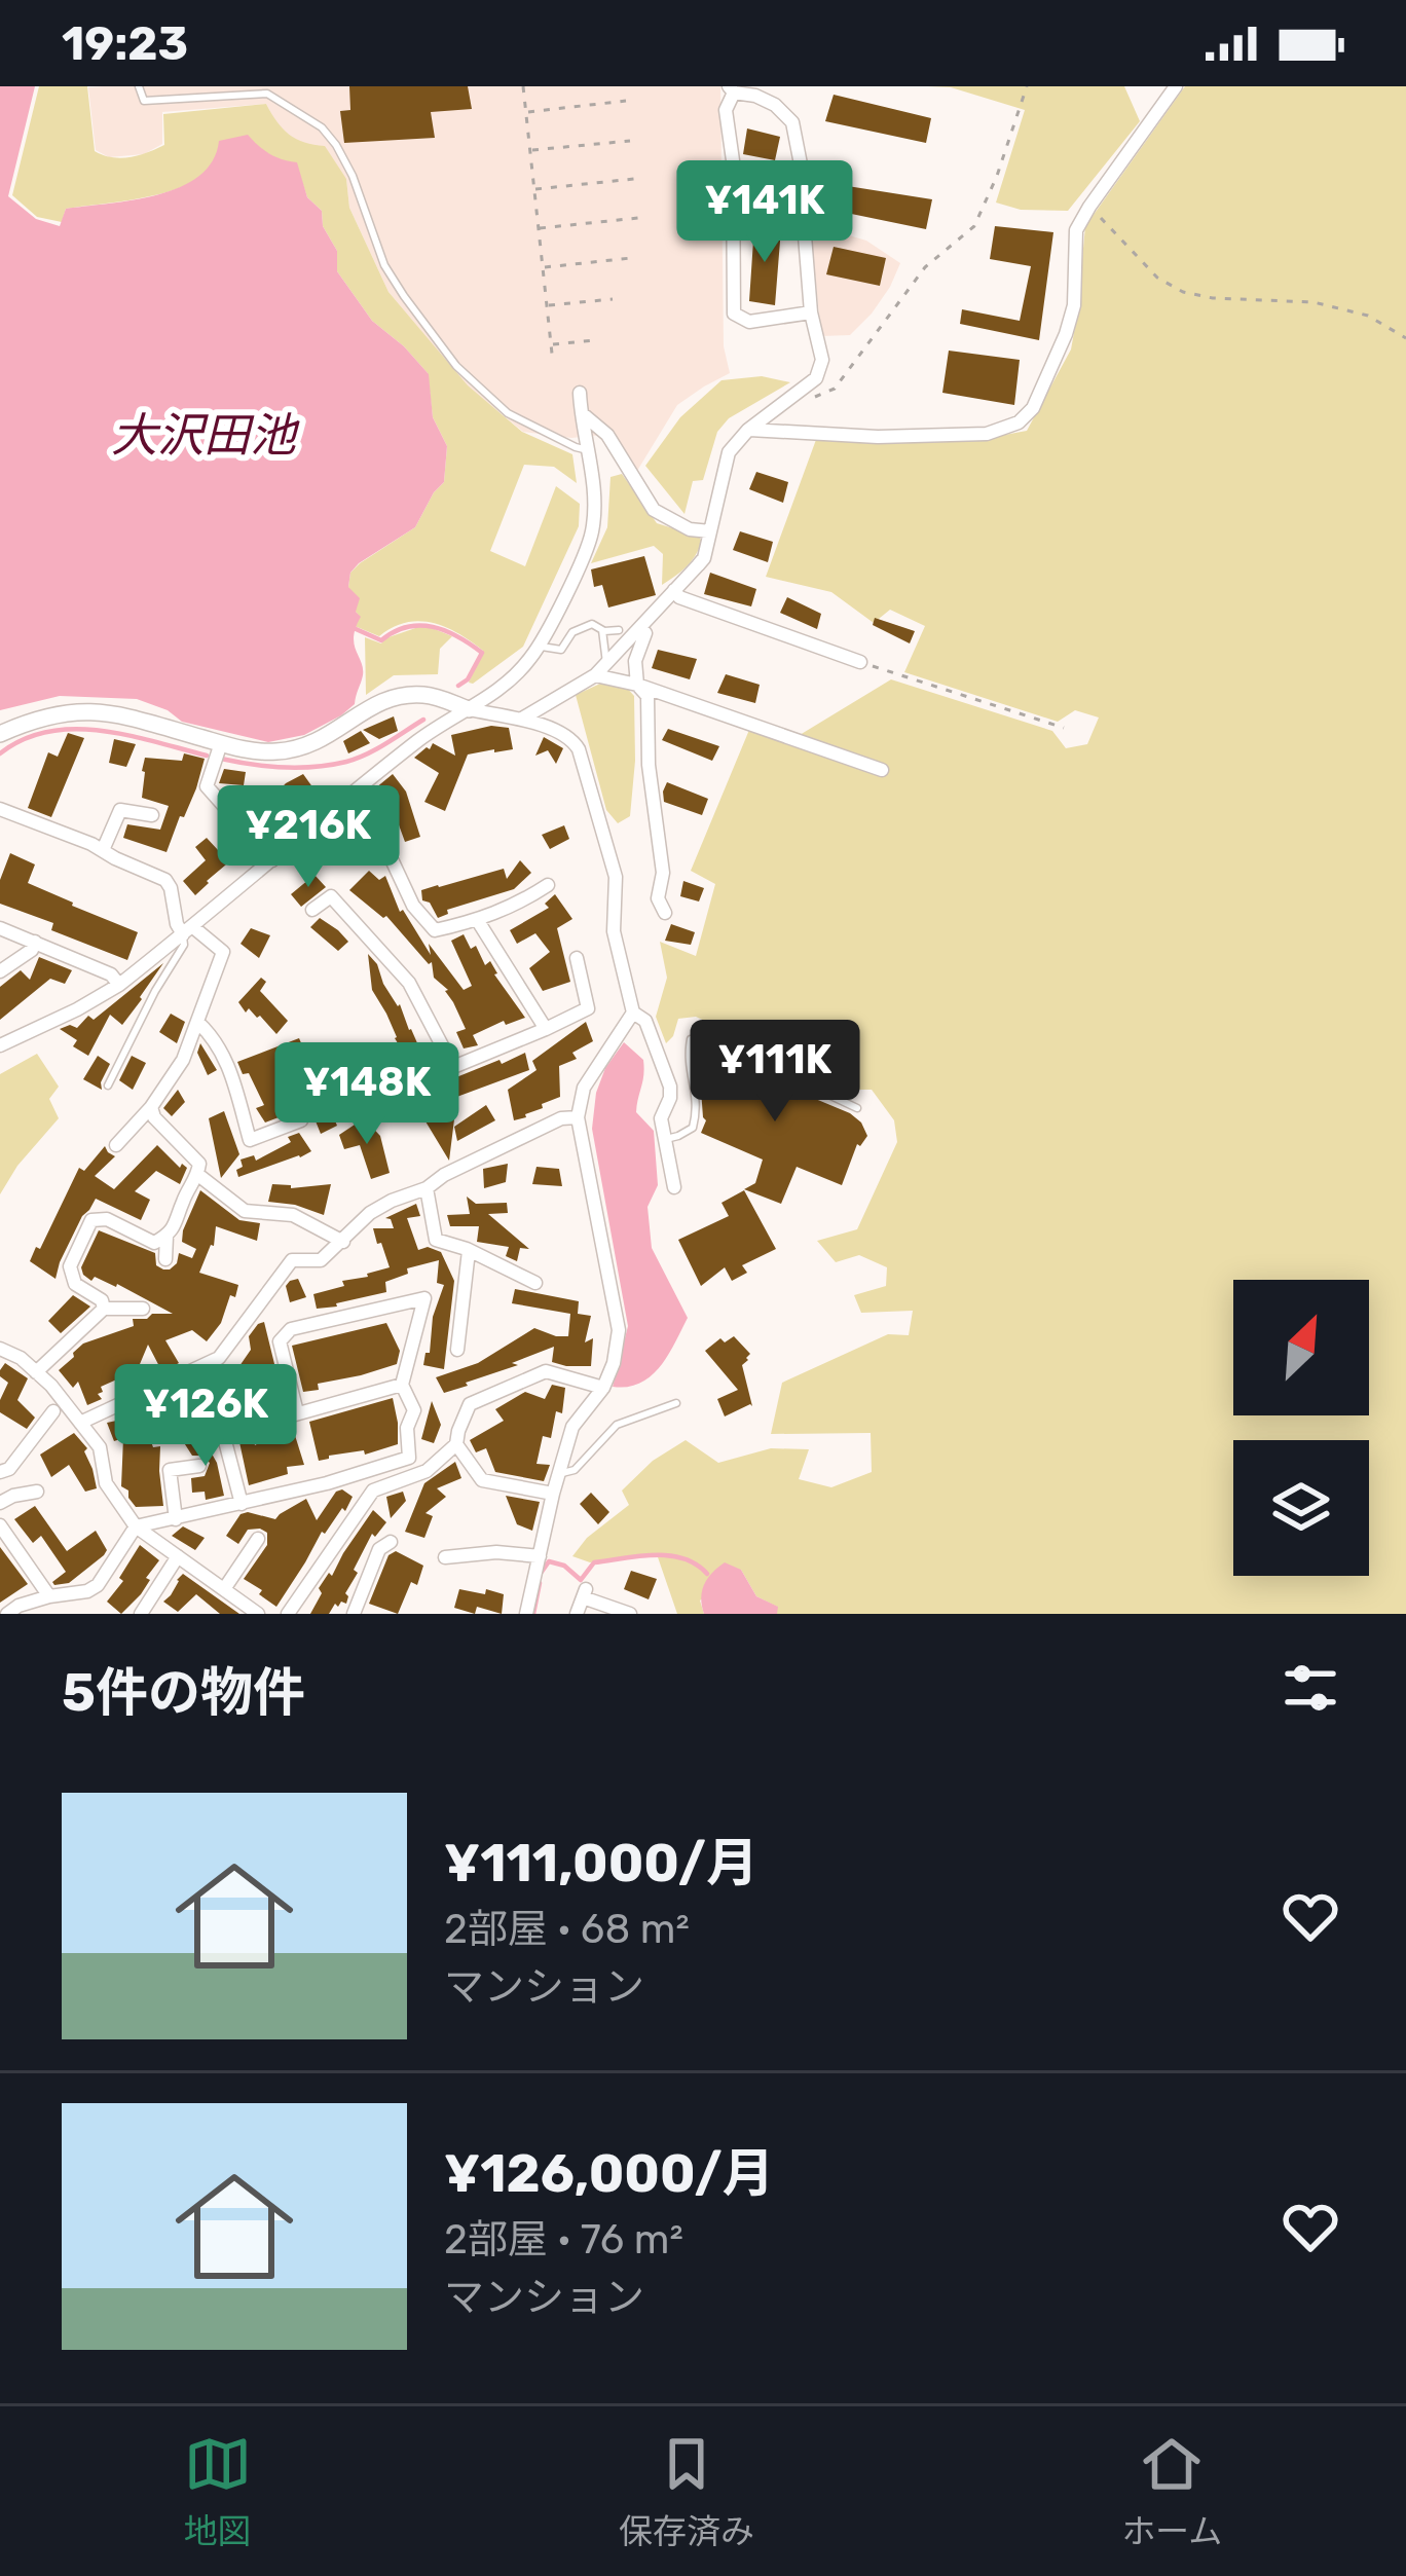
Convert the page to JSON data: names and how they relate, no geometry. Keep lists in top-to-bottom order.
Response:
{
  "water": ["大沢田池"],
  "north": "top right",
  "page": {
    "status": "19:23",
    "price": [
      "¥141K",
      "¥216K",
      "¥111K",
      "¥148K",
      "¥126K"
    ],
    "heading": "5件の物件",
    "list": [
      {
        "name": "¥111,000/月",
        "note": "2部屋 · 68 m² · マンション"
      },
      {
        "name": "¥126,000/月",
        "note": "2部屋 · 76 m² · マンション"
      }
    ],
    "tabs": ["地図", "保存済み", "ホーム"]
  }
}
